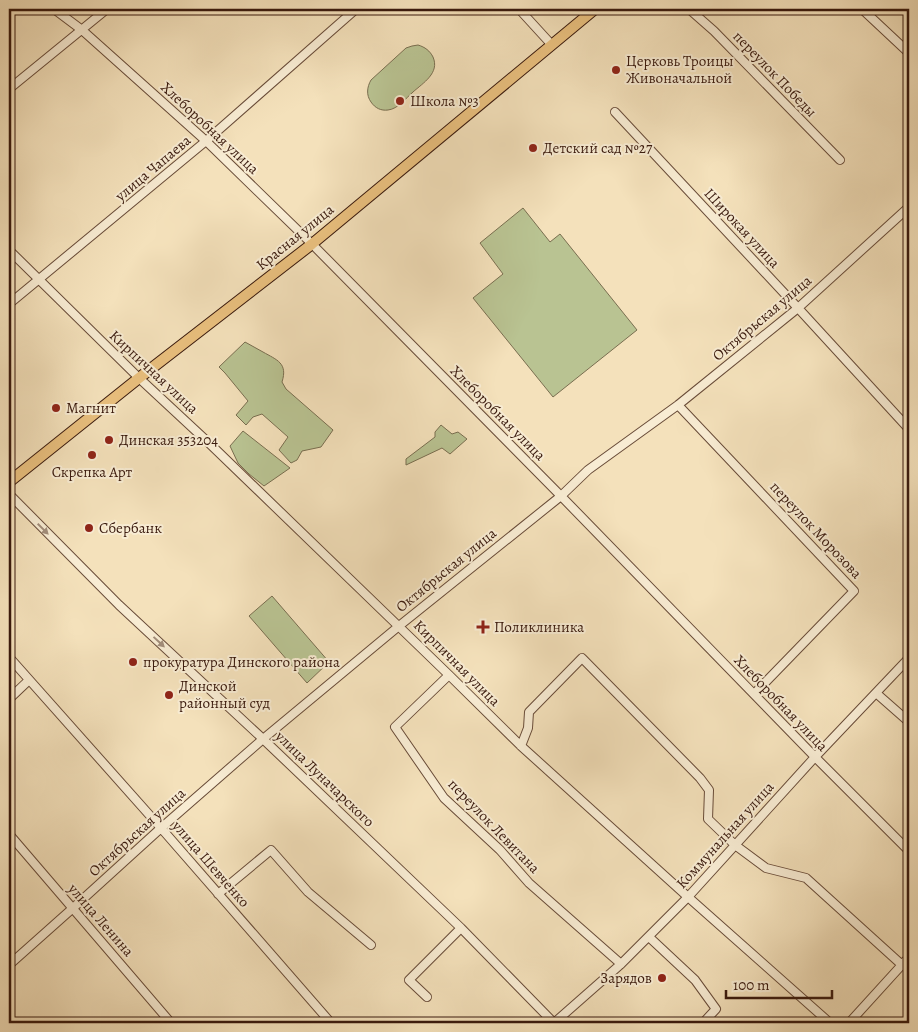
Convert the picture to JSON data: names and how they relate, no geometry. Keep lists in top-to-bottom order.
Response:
{
  "streets": {
    "main road": ["Красная улица"],
    "street": [
      "переулок Победы",
      "Хлеборобная улица",
      "улица Чапаева",
      "Широкая улица",
      "Октябрьская улица",
      "Кирпичная улица",
      "переулок Морозова",
      "улица Луначарского",
      "переулок Левитана",
      "Коммунальная улица",
      "улица Шевченко",
      "улица Ленина"
    ]
  },
  "crossings": [
    ["Хлеборобная улица", "улица Чапаева"],
    ["Хлеборобная улица", "Красная улица"],
    ["Хлеборобная улица", "Октябрьская улица"],
    ["Хлеборобная улица", "переулок Морозова"],
    ["Хлеборобная улица", "Коммунальная улица"],
    ["улица Чапаева", "Кирпичная улица"],
    ["Широкая улица", "Октябрьская улица"],
    ["Красная улица", "Кирпичная улица"],
    ["Октябрьская улица", "Кирпичная улица"],
    ["Октябрьская улица", "переулок Морозова"],
    ["Октябрьская улица", "улица Луначарского"],
    ["Октябрьская улица", "улица Шевченко"],
    ["Октябрьская улица", "улица Ленина"],
    ["Кирпичная улица", "переулок Левитана"],
    ["Кирпичная улица", "Коммунальная улица"],
    ["улица Луначарского", "Коммунальная улица"],
    ["переулок Левитана", "Коммунальная улица"]
  ],
  "one_way": ["улица Луначарского"],
  "places": {
    "other": [
      "Церковь Троицы Живоначальной",
      "Школа №3",
      "Детский сад №27",
      "Магнит",
      "Динская 353204",
      "Скрепка Арт",
      "Сбербанк",
      "прокуратура Динского района",
      "Динской районный суд",
      "Зарядов"
    ],
    "health": ["Поликлиника"]
  },
  "scale_bar": "100 m"
}
